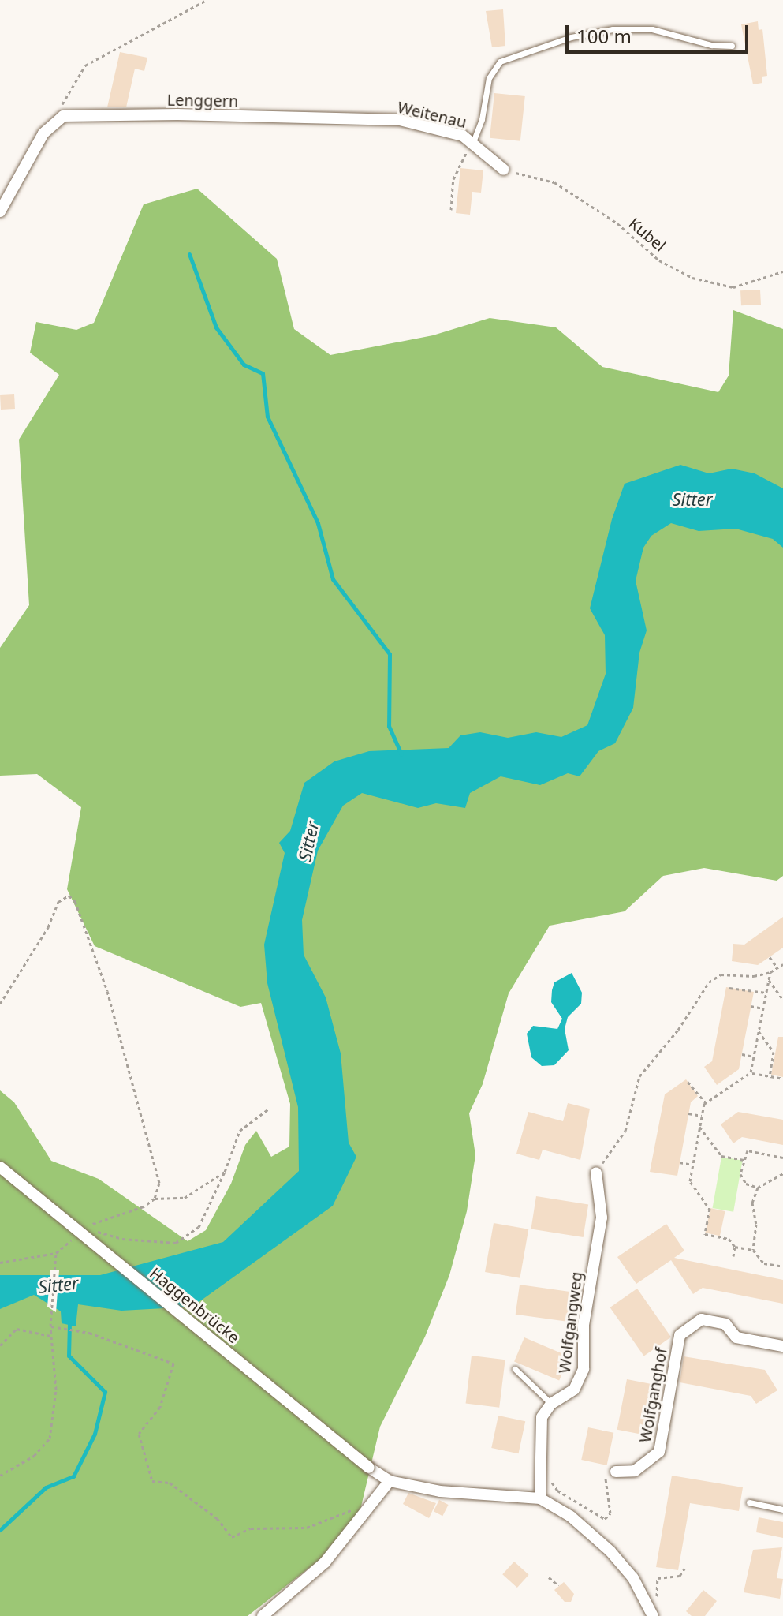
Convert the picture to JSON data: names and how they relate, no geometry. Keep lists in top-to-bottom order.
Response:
{
  "streets": {
    "street": [
      "Lenggern",
      "Weitenau",
      "Haggenbrücke",
      "Wolfgangweg",
      "Wolfganghof"
    ],
    "path": ["Kubel"]
  },
  "crossings": [
    ["Lenggern", "Weitenau"],
    ["Weitenau", "Kubel"]
  ],
  "water": ["Sitter"],
  "scale_bar": "100 m"
}
